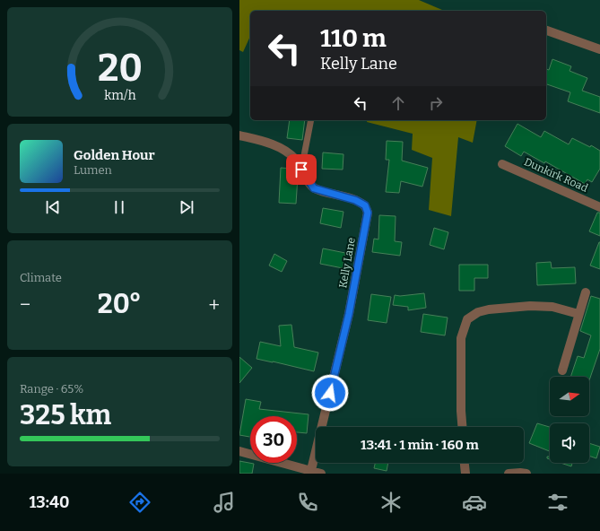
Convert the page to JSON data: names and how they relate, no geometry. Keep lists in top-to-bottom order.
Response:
{
  "streets": {
    "street": ["Dunkirk Road", "Kelly Lane"]
  },
  "north": "right",
  "page": {
    "turn": ["110 m", "Kelly Lane"],
    "song": ["Golden Hour", "Lumen"],
    "tile": [
      "Climate",
      ["Range · 65%", "325 km"]
    ],
    "heat": ["−", "20°", "+"],
    "limit": "30",
    "trip": "13:41 · 1 min · 160 m",
    "tabs": "13:40",
    "gauge": ["20", "km/h"]
  }
}
